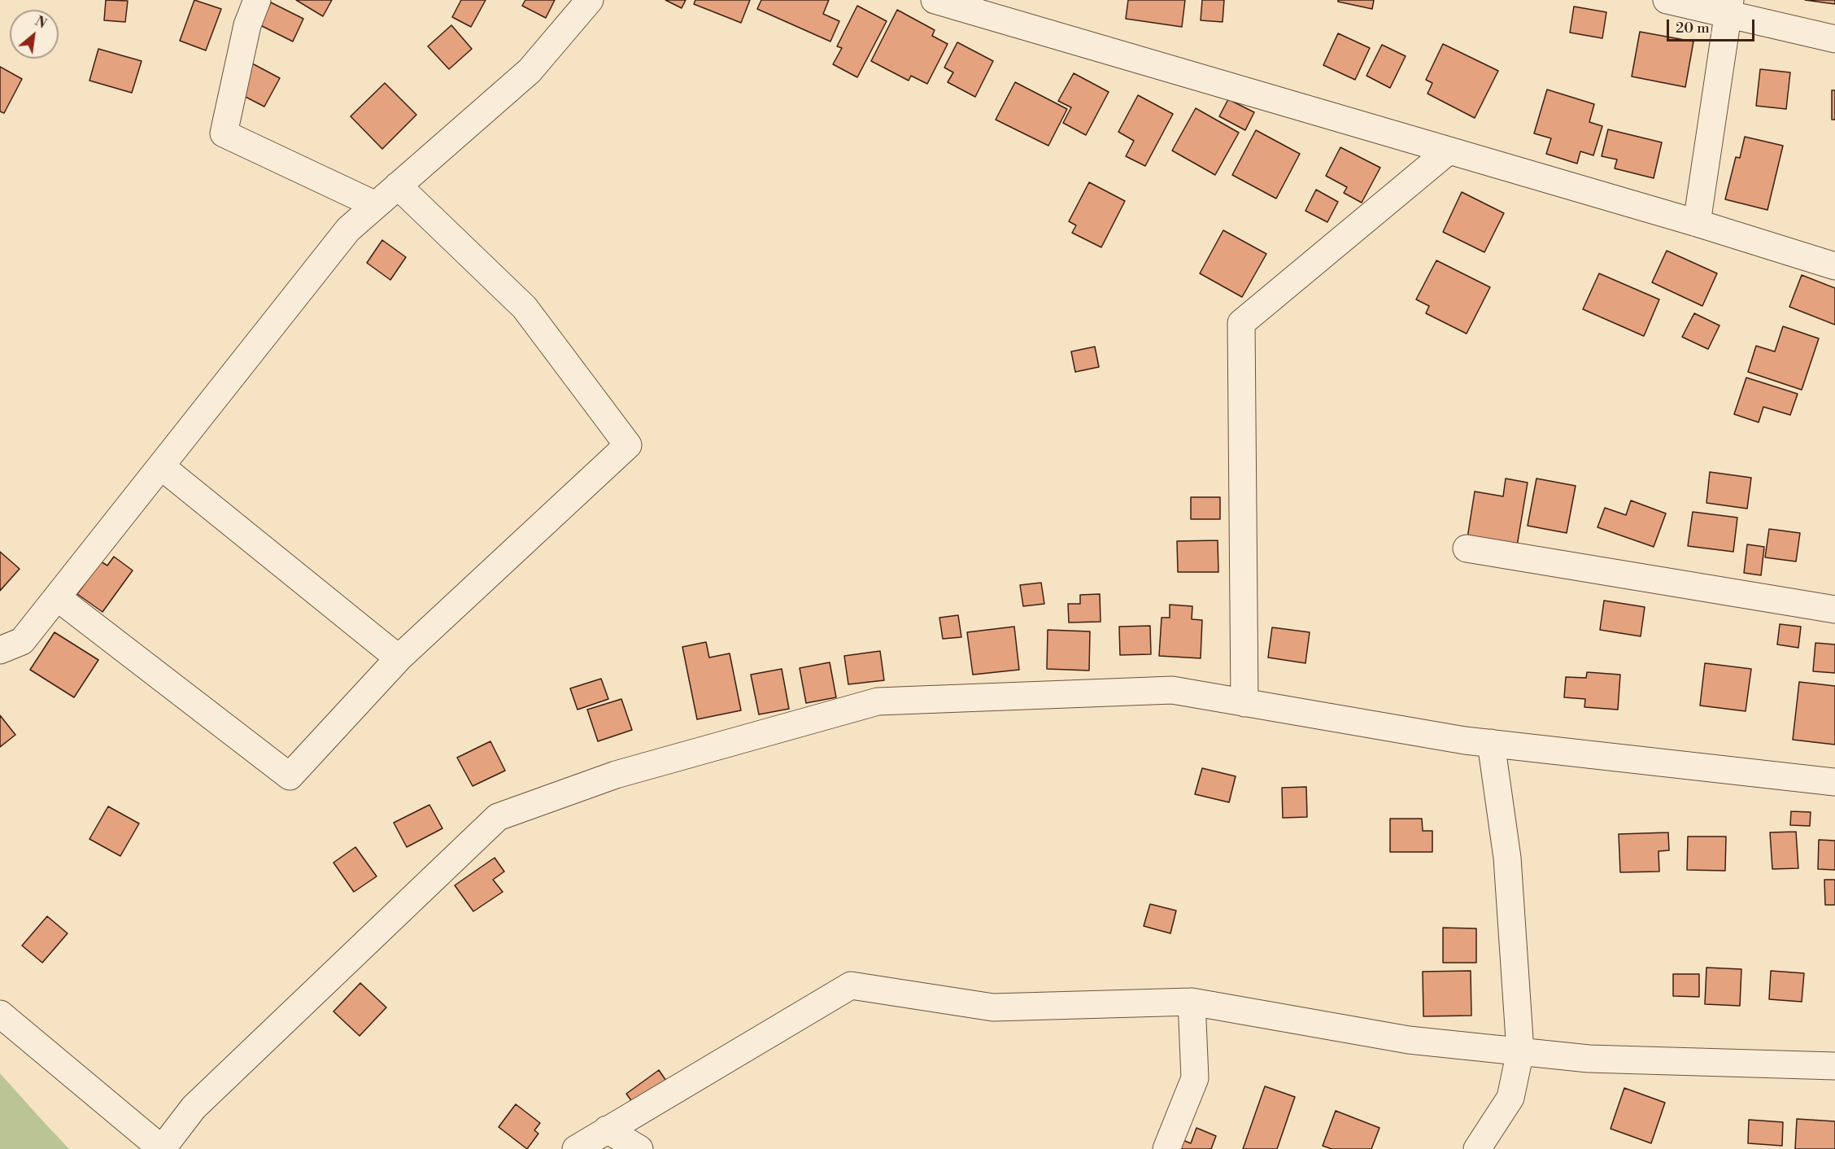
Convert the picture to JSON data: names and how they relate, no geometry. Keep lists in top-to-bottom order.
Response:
{
  "scale_bar": "20 m",
  "north": "top right"
}
